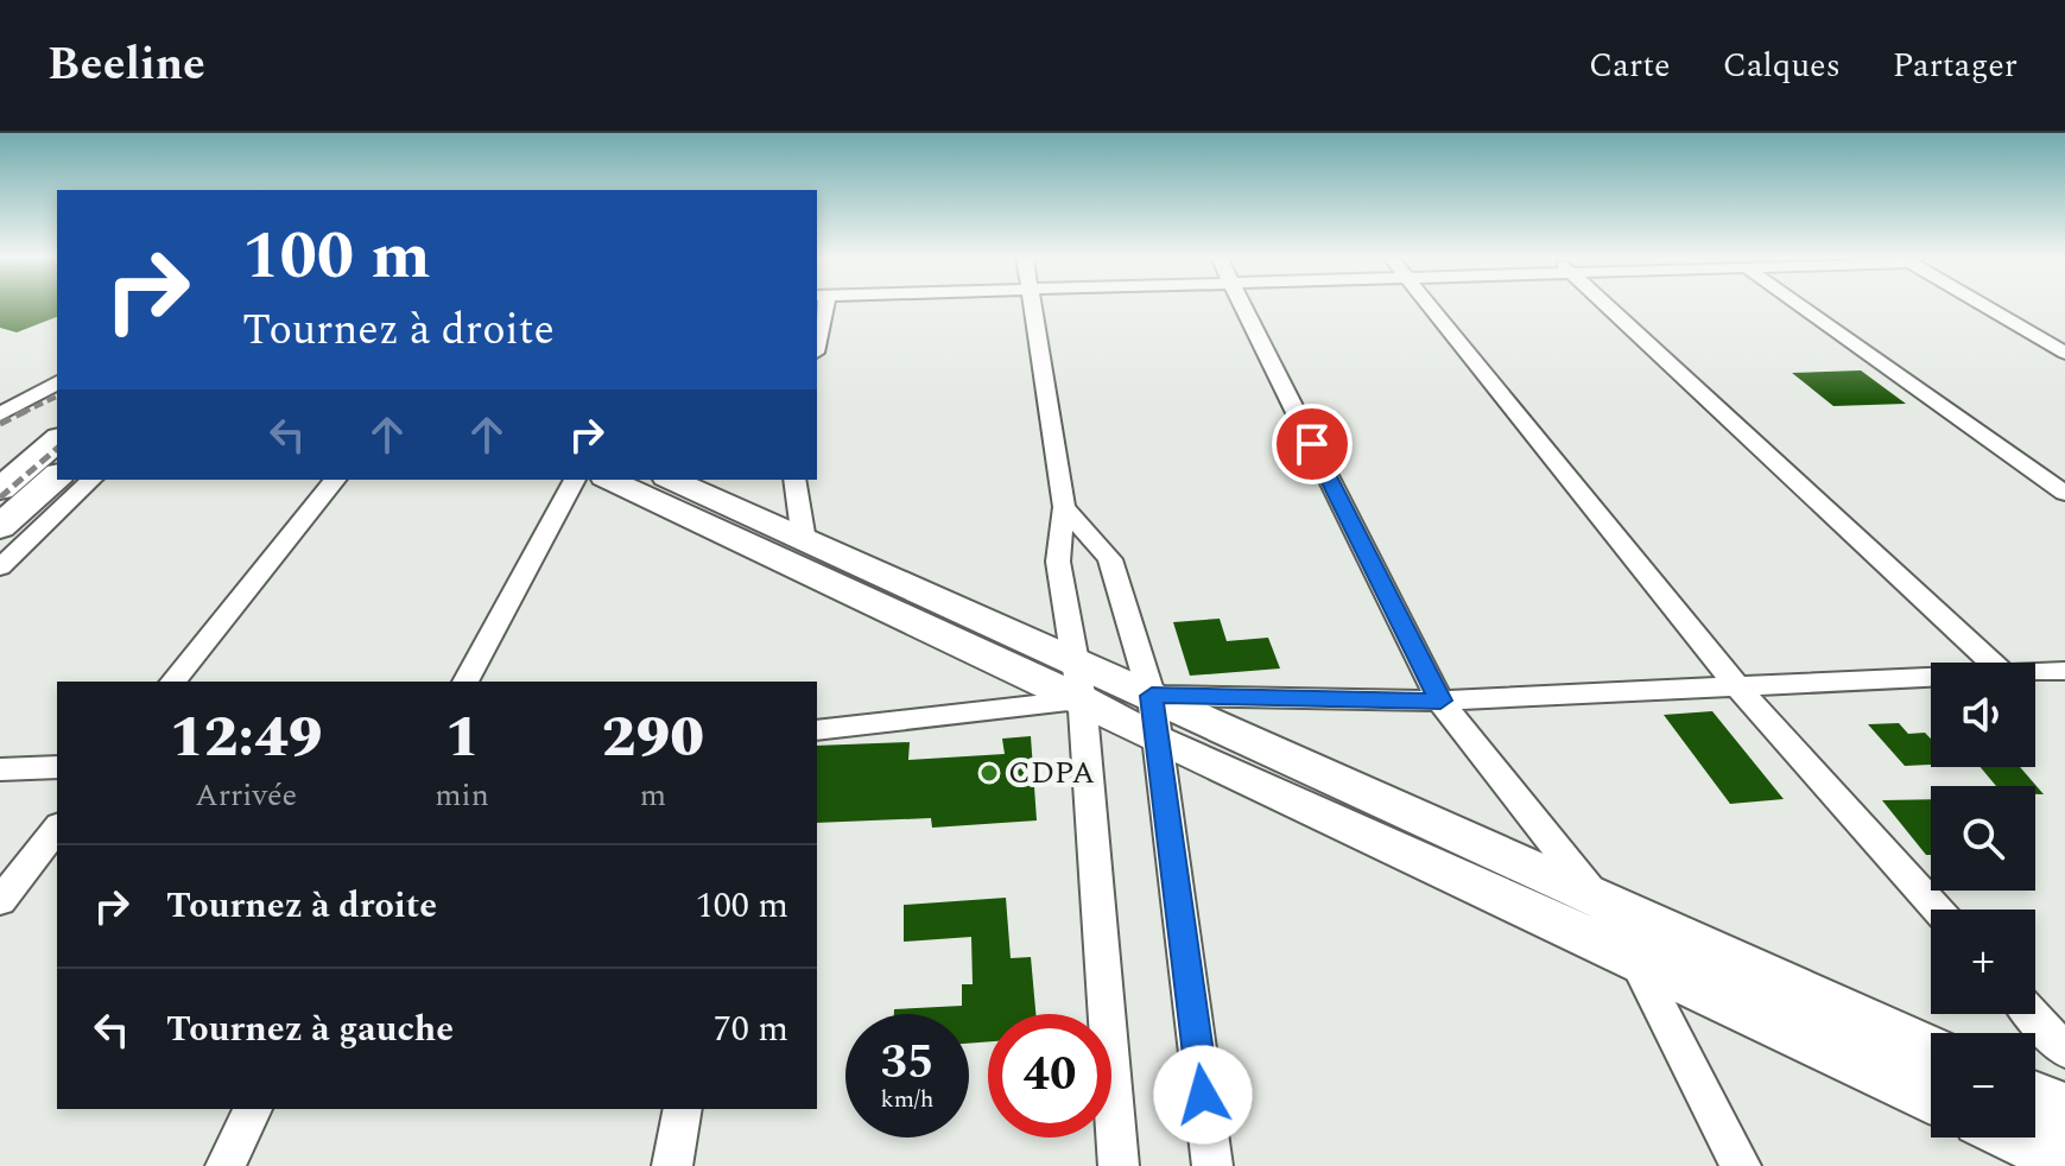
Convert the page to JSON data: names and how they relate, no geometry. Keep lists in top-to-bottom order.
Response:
{
  "places": ["CDPA"],
  "page": {
    "header": "Beeline",
    "nav": ["Carte", "Calques", "Partager"],
    "turn": ["100 m", "Tournez à droite"],
    "map_buttons": ["+", "−"],
    "eta": [
      "12:49",
      "Arrivée",
      "1",
      "min",
      "290",
      "m"
    ],
    "list": [
      {
        "name": "Tournez à droite",
        "value": "100 m"
      },
      {
        "name": "Tournez à gauche",
        "value": "70 m"
      }
    ],
    "speed": "35 km/h",
    "limit": "40"
  }
}
